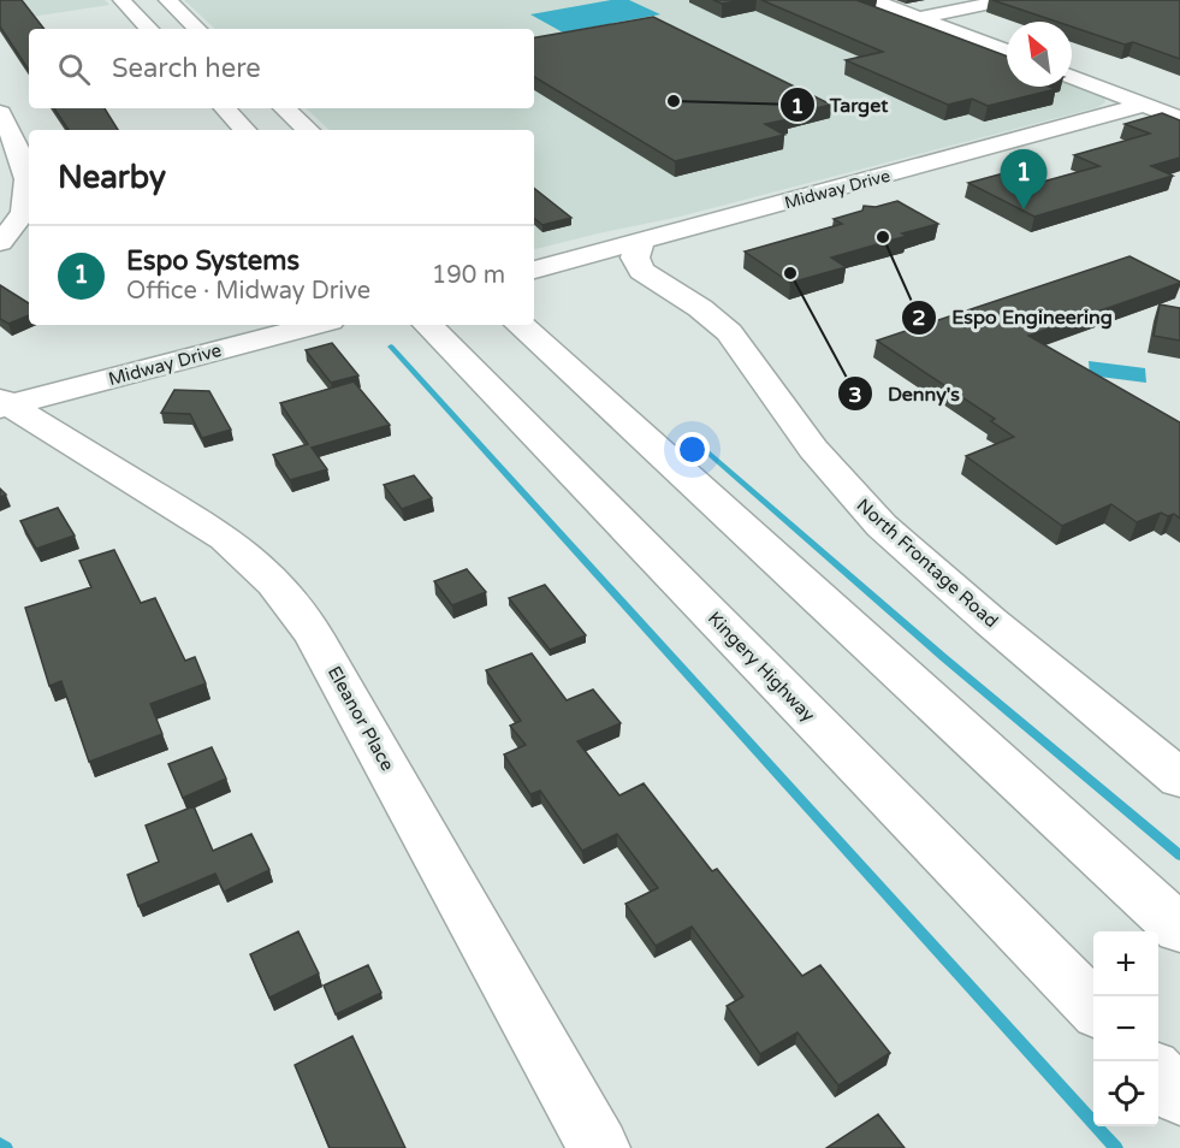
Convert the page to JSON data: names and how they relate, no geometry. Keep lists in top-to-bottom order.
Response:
{
  "streets": {
    "main road": [
      "Midway Drive",
      "North Frontage Road",
      "Kingery Highway",
      "Eleanor Place"
    ]
  },
  "crossings": [
    ["Midway Drive", "Eleanor Place"]
  ],
  "places": ["Target", "Espo Engineering", "Denny's"],
  "north": "top left",
  "page": {
    "search": "Search here",
    "heading": "Nearby",
    "pins": "1",
    "list": [
      {
        "mark": "1",
        "name": "Espo Systems",
        "note": "Office · Midway Drive",
        "value": "190 m"
      }
    ],
    "map_buttons": ["+", "−"]
  }
}
